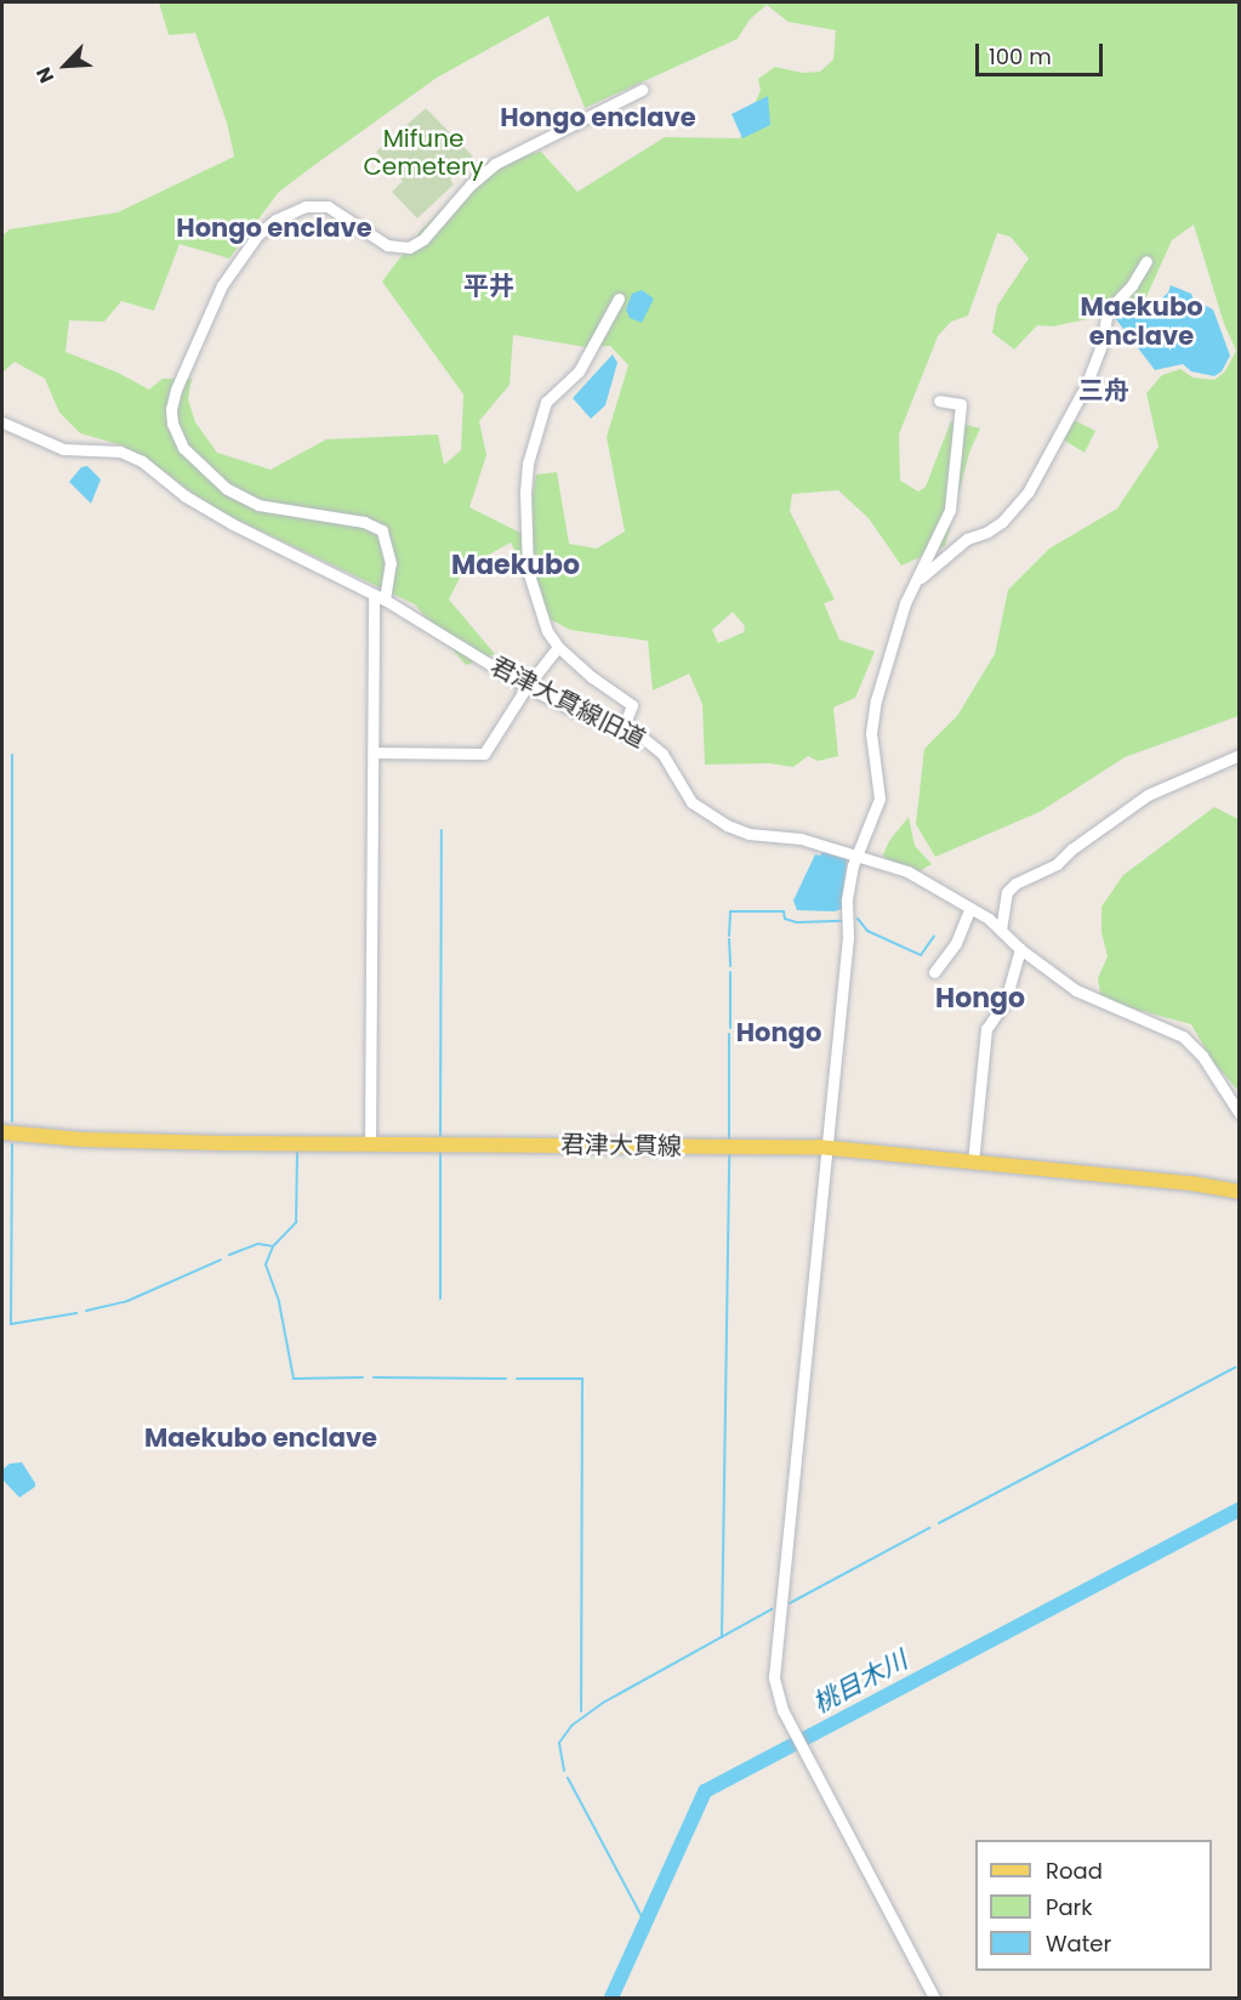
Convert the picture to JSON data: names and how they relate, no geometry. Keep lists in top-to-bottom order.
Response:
{
  "streets": {
    "main road": ["君津大貫線"],
    "street": ["君津大貫線旧道"]
  },
  "districts": [
    "Hongo enclave",
    "Hongo enclave",
    "平井",
    "Maekubo enclave",
    "三舟",
    "Maekubo",
    "Hongo",
    "Hongo",
    "Maekubo enclave"
  ],
  "water": ["桃目木川"],
  "parks": ["Mifune Cemetery"],
  "legend": ["Road", "Park", "Water"],
  "scale_bar": "100 m",
  "north": "bottom left"
}
